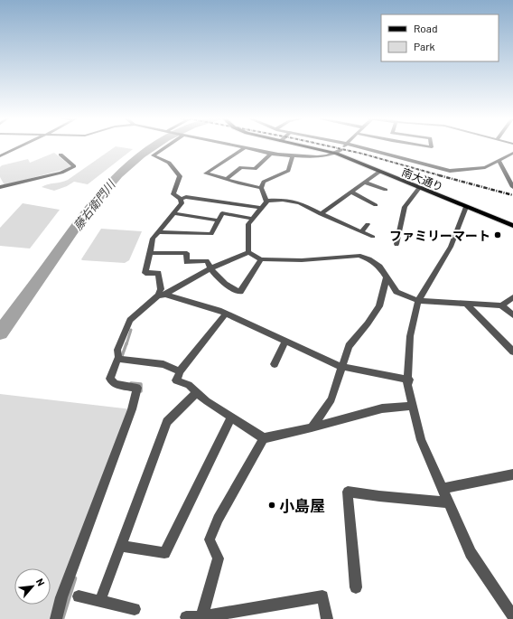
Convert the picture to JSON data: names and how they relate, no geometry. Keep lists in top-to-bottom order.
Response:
{
  "streets": {
    "main road": ["南大通り"]
  },
  "water": ["藤右衛門川"],
  "places": ["ファミリーマート", "小島屋"],
  "legend": ["Road", "Park"],
  "north": "top right"
}
